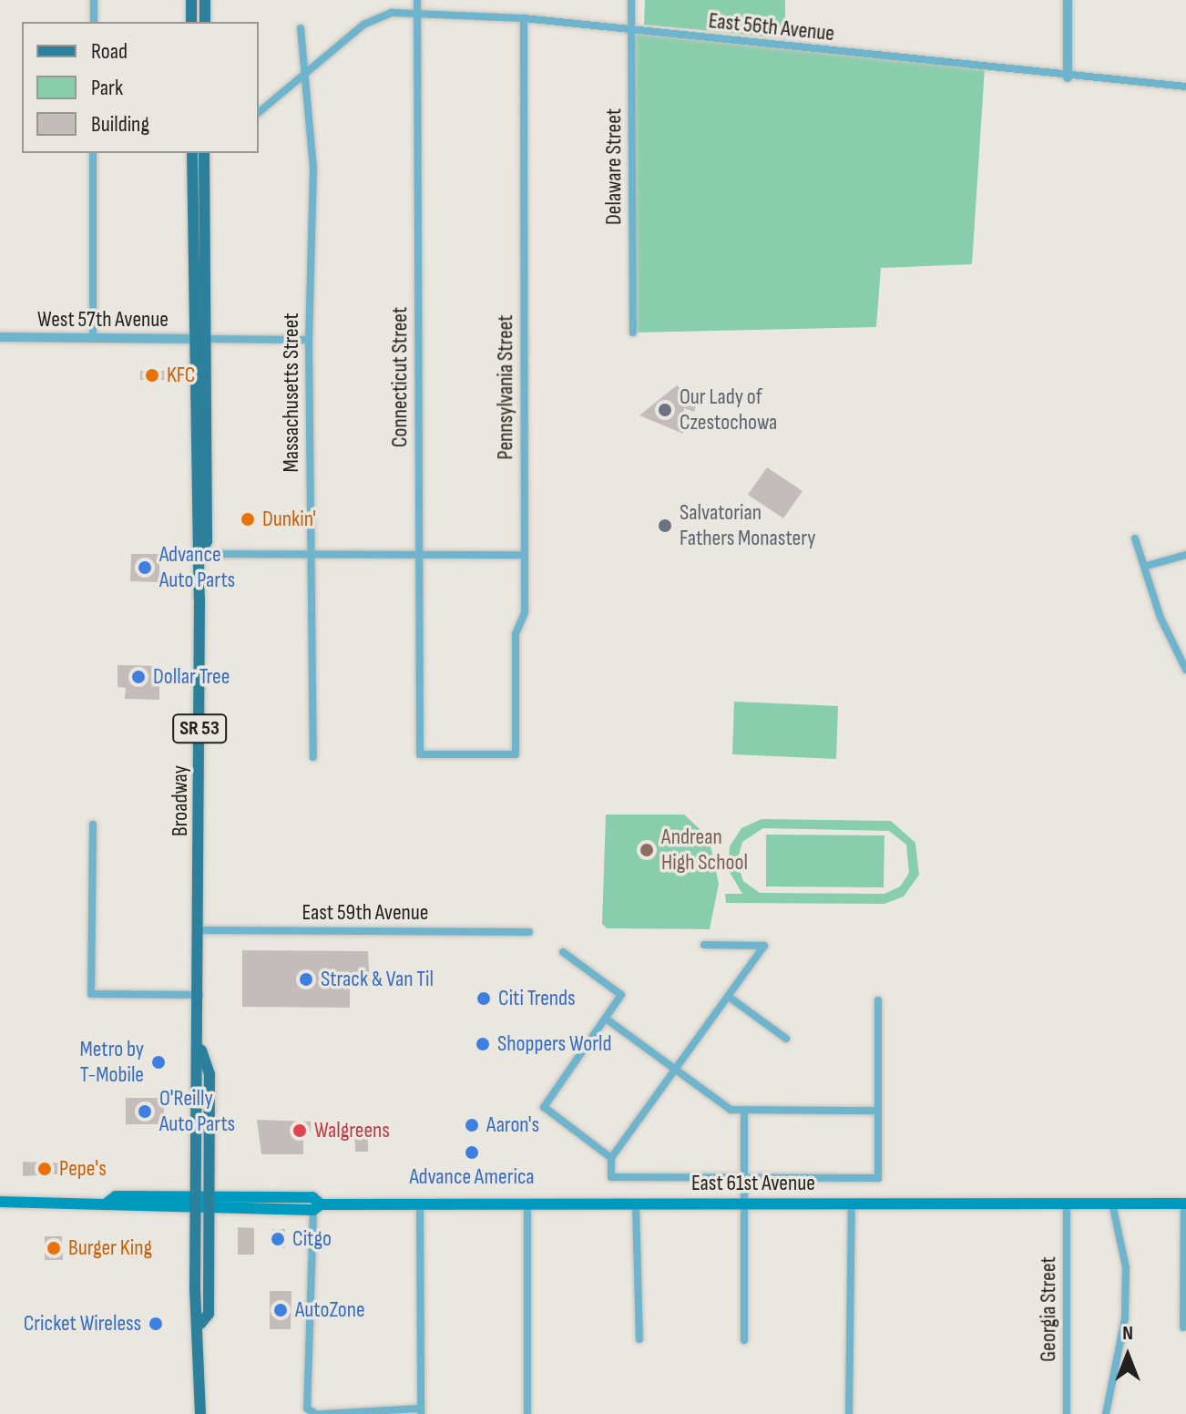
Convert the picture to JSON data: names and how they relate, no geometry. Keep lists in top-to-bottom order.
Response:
{
  "streets": {
    "main road": ["SR 53", "Broadway", "East 61st Avenue"],
    "street": [
      "East 56th Avenue",
      "Delaware Street",
      "West 57th Avenue",
      "Connecticut Street",
      "Pennsylvania Street",
      "Massachusetts Street",
      "East 59th Avenue",
      "Georgia Street"
    ]
  },
  "crossings": [
    ["East 56th Avenue", "Delaware Street"],
    ["East 56th Avenue", "Connecticut Street"],
    ["East 56th Avenue", "Pennsylvania Street"],
    ["East 56th Avenue", "Massachusetts Street"],
    ["West 57th Avenue", "Broadway"],
    ["Connecticut Street", "Pennsylvania Street"],
    ["Broadway", "East 59th Avenue"],
    ["Broadway", "East 61st Avenue"],
    ["East 61st Avenue", "Georgia Street"]
  ],
  "places": [
    "KFC",
    "Our Lady of Czestochowa",
    "Dunkin'",
    "Salvatorian Fathers Monastery",
    "Advance Auto Parts",
    "Dollar Tree",
    "Andrean High School",
    "Strack & Van Til",
    "Citi Trends",
    "Shoppers World",
    "Metro by T-Mobile",
    "O'Reilly Auto Parts",
    "Aaron's",
    "Walgreens",
    "Advance America",
    "Pepe's",
    "Citgo",
    "Burger King",
    "AutoZone",
    "Cricket Wireless"
  ],
  "legend": ["Road", "Park", "Building"],
  "north": "top"
}
